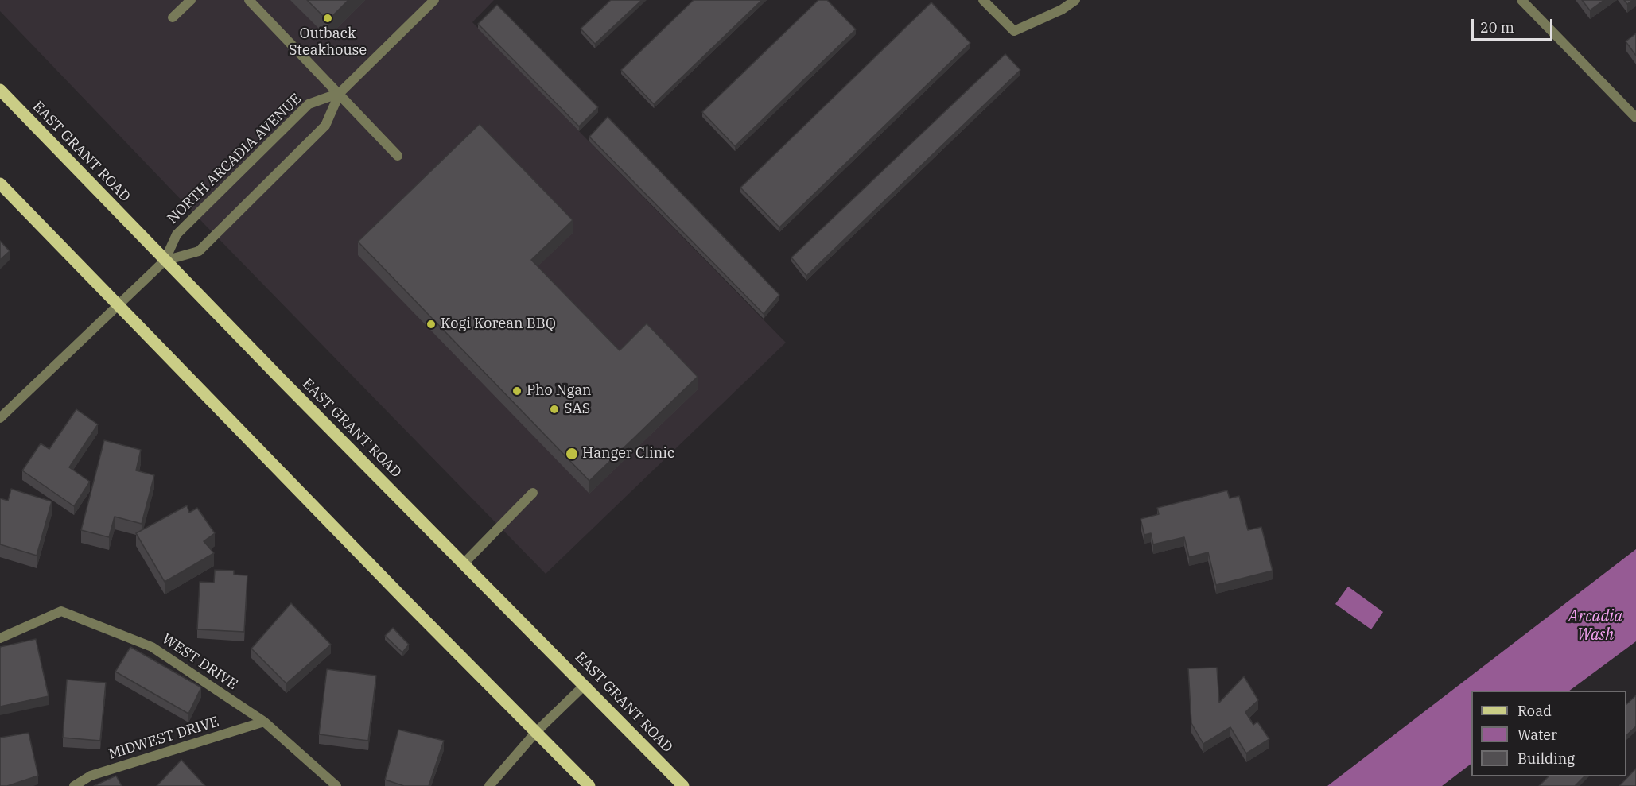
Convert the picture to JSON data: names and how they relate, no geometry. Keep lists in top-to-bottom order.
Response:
{
  "streets": {
    "main road": ["EAST GRANT ROAD"],
    "street": ["NORTH ARCADIA AVENUE", "WEST DRIVE", "MIDWEST DRIVE"]
  },
  "crossings": [
    ["EAST GRANT ROAD", "NORTH ARCADIA AVENUE"],
    ["WEST DRIVE", "MIDWEST DRIVE"]
  ],
  "water": ["Arcadia Wash"],
  "places": [
    "Outback Steakhouse",
    "Kogi Korean BBQ",
    "Pho Ngan",
    "SAS",
    "Hanger Clinic"
  ],
  "legend": ["Road", "Water", "Building"],
  "scale_bar": "20 m"
}
